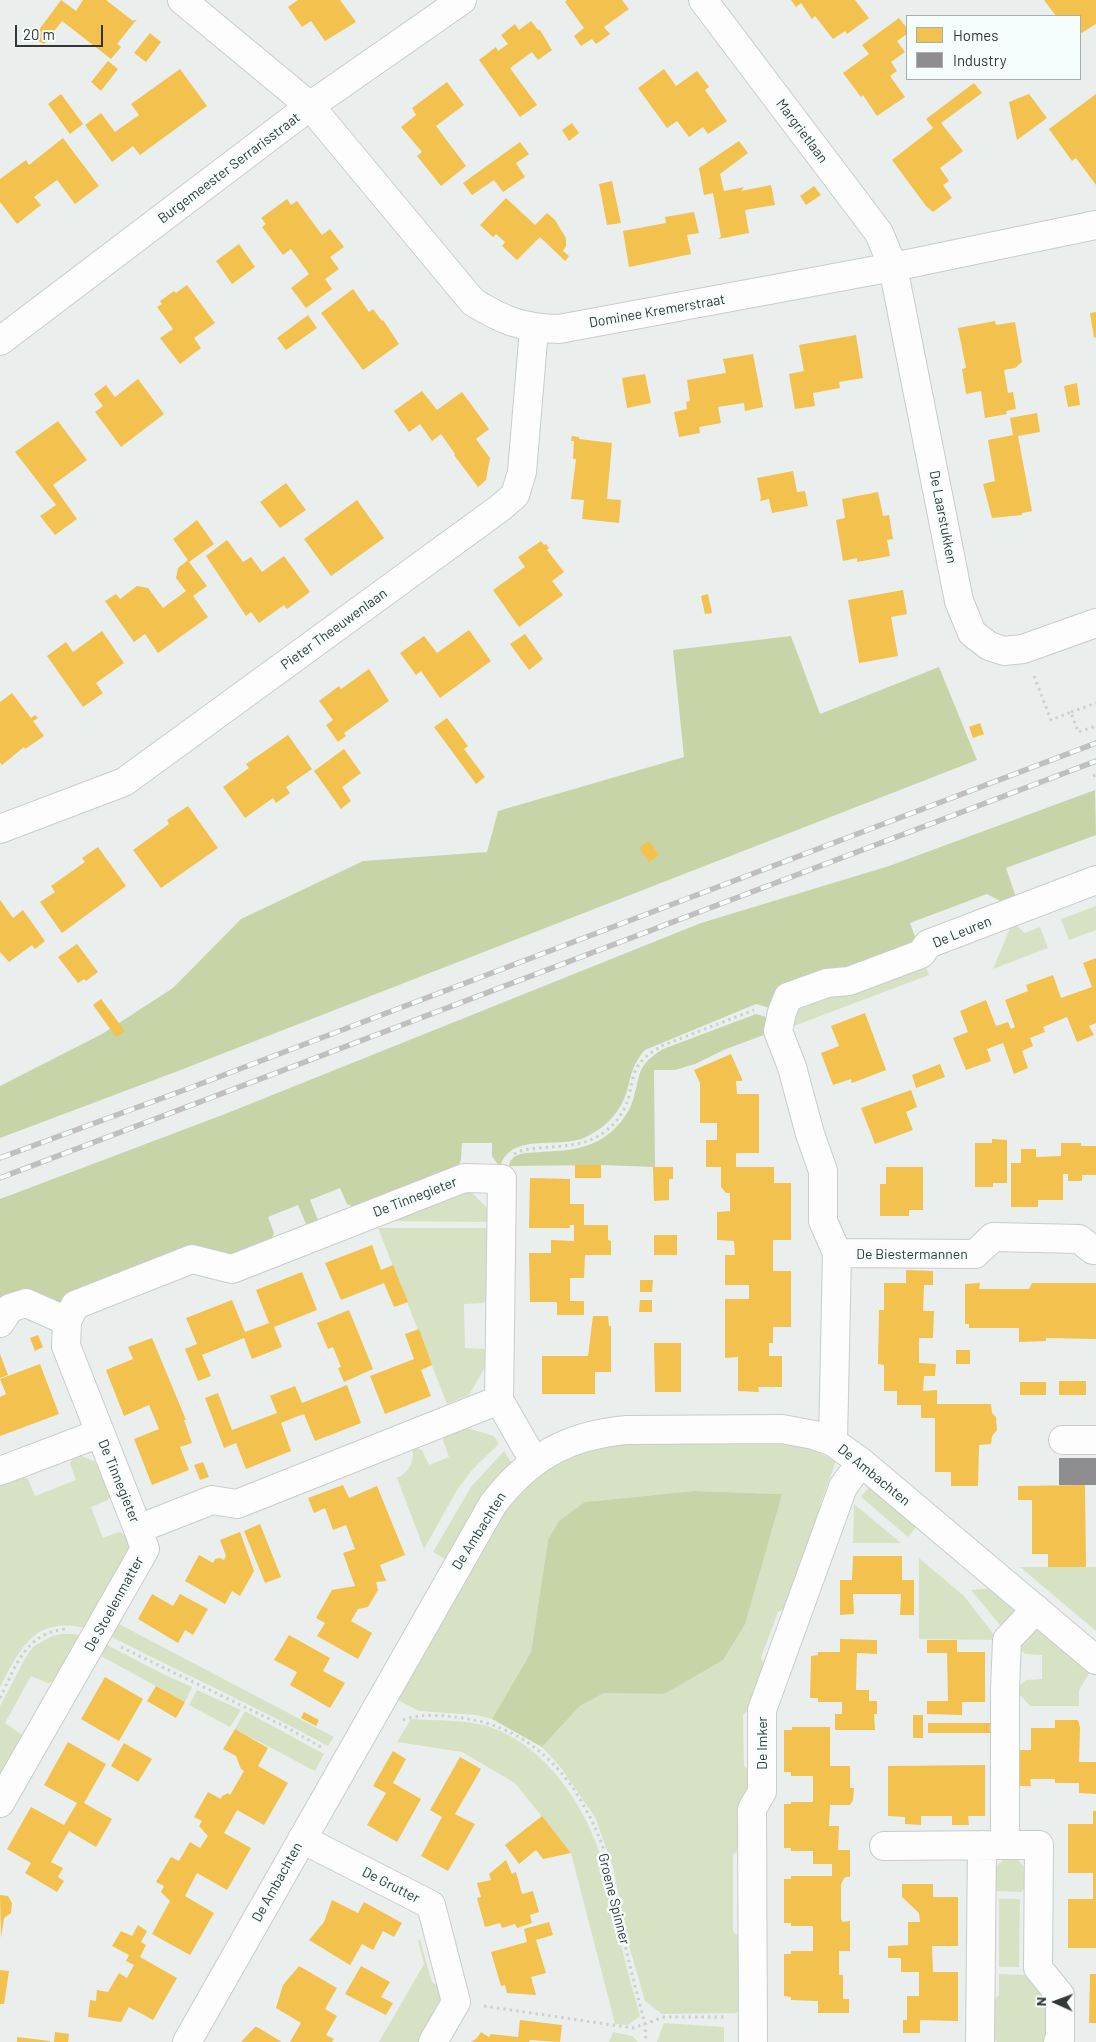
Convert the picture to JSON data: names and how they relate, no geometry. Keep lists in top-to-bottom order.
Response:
{
  "streets": {
    "street": [
      "Margrietlaan",
      "Burgemeester Serrarisstraat",
      "Dominee Kremerstraat",
      "De Laarstukken",
      "Pieter Theeuwenlaan",
      "De Leuren",
      "De Tinnegieter",
      "De Biestermannen",
      "De Ambachten",
      "De Stoelenmatter",
      "De Imker",
      "De Grutter"
    ],
    "path": ["Groene Spinner"]
  },
  "crossings": [
    ["Margrietlaan", "Dominee Kremerstraat"],
    ["Margrietlaan", "De Laarstukken"],
    ["Burgemeester Serrarisstraat", "Dominee Kremerstraat"],
    ["Dominee Kremerstraat", "De Laarstukken"],
    ["Dominee Kremerstraat", "Pieter Theeuwenlaan"],
    ["De Leuren", "De Biestermannen"],
    ["De Tinnegieter", "De Stoelenmatter"],
    ["De Biestermannen", "De Ambachten"],
    ["De Ambachten", "De Imker"],
    ["De Ambachten", "De Grutter"],
    ["De Ambachten", "Groene Spinner"]
  ],
  "legend": ["Homes", "Industry"],
  "scale_bar": "20 m",
  "north": "left"
}
